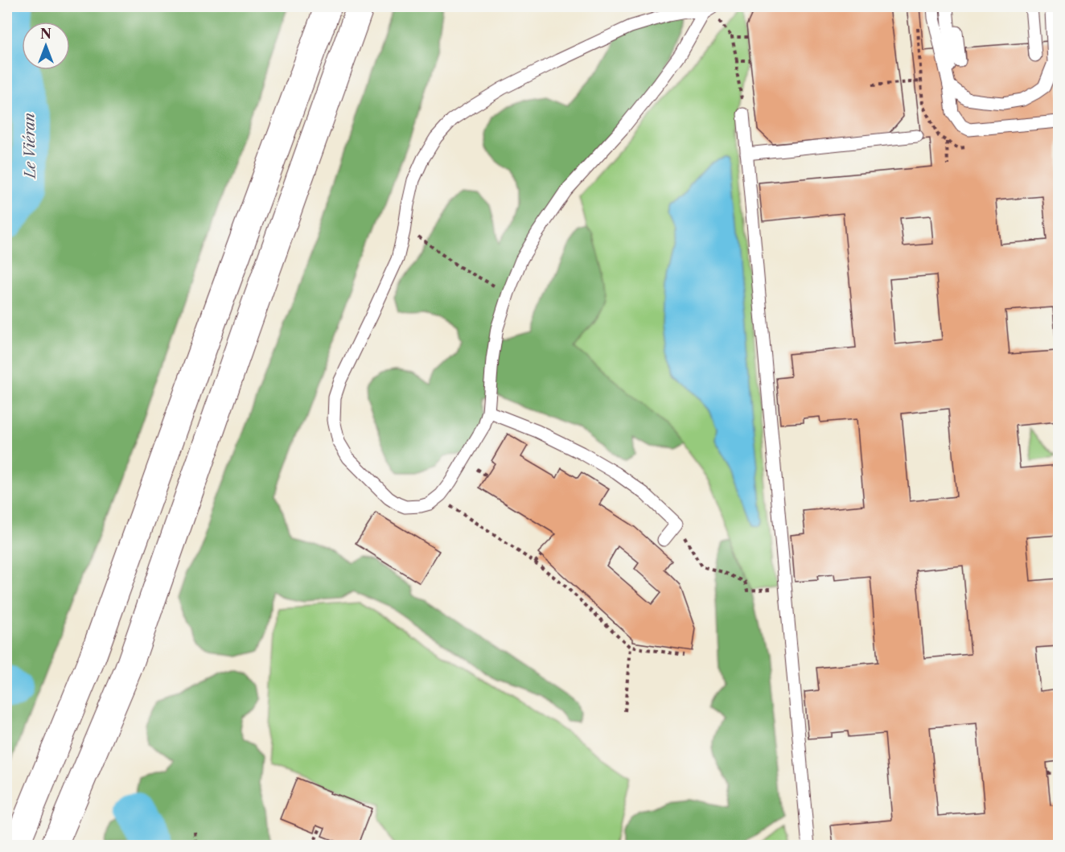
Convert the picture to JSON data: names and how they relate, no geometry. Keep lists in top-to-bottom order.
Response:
{
  "water": ["Le Viéran"],
  "north": "top"
}
